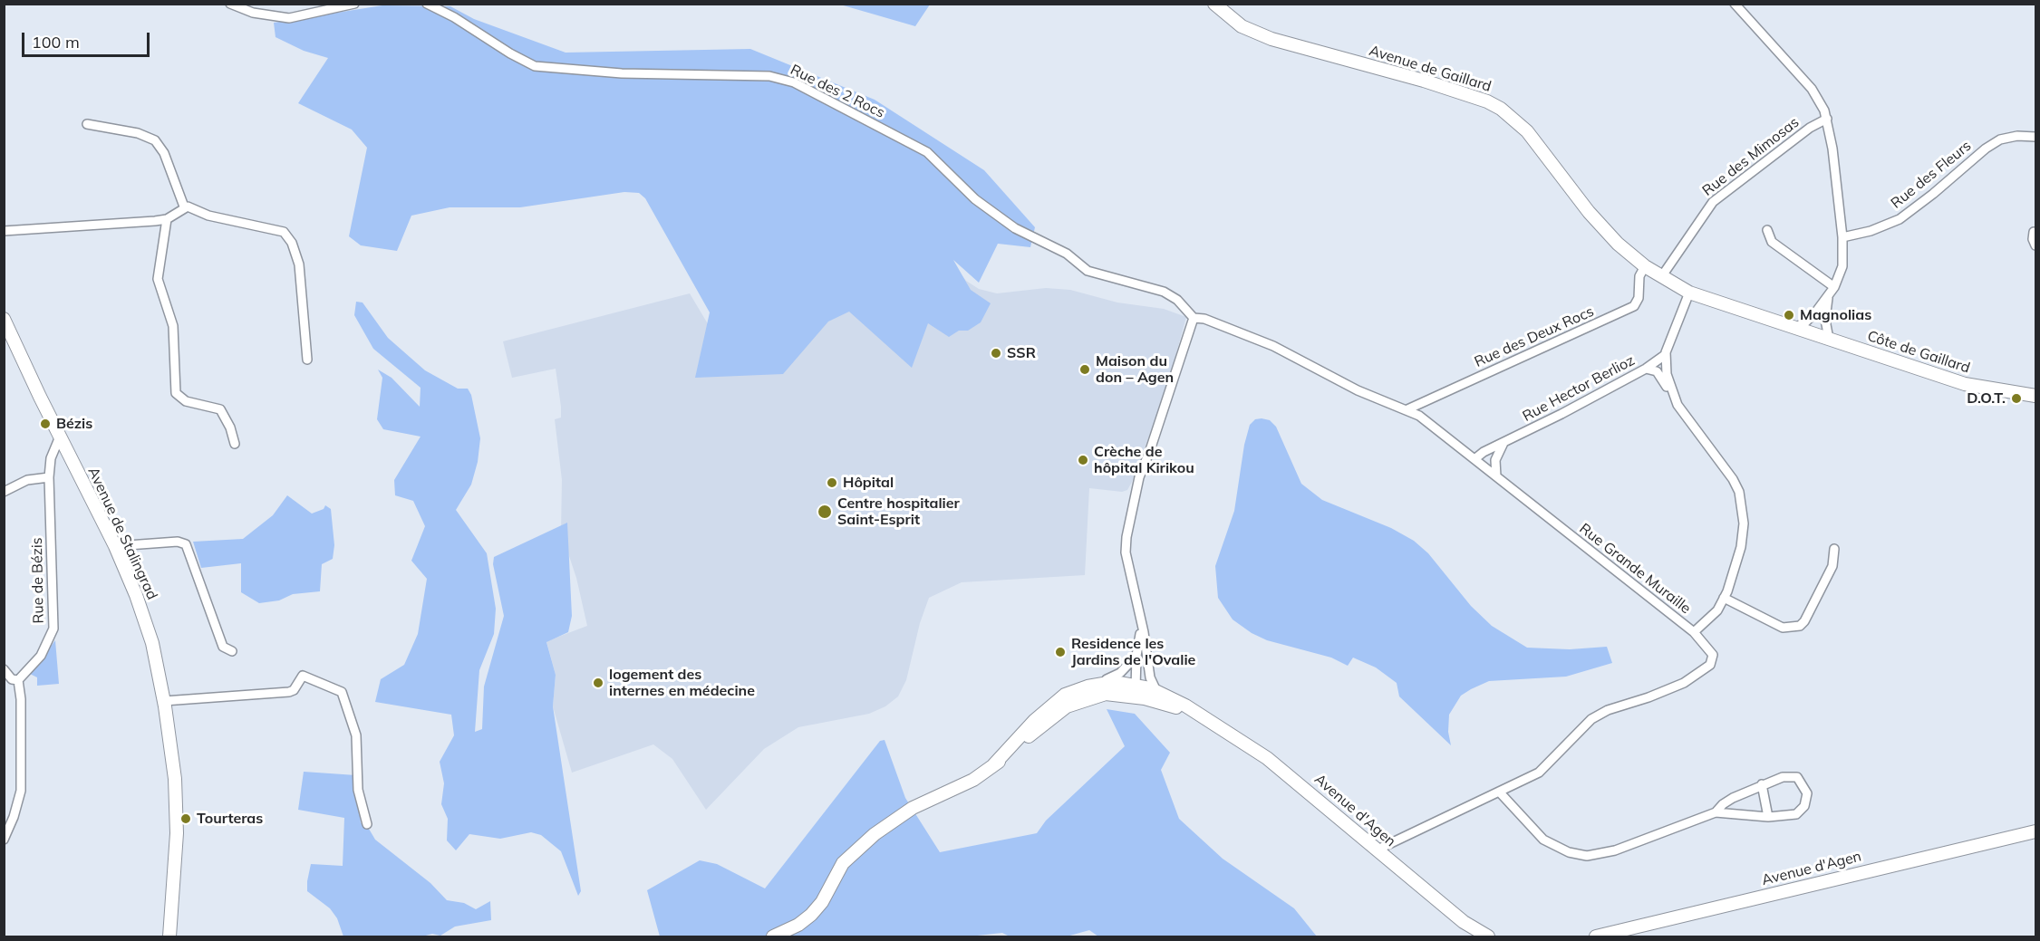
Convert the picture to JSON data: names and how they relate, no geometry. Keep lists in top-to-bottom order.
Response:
{
  "streets": {
    "main road": [
      "Avenue de Gaillard",
      "Côte de Gaillard",
      "Avenue de Stalingrad",
      "Avenue d'Agen"
    ],
    "street": [
      "Rue des 2 Rocs",
      "Rue des Mimosas",
      "Rue des Fleurs",
      "Rue des Deux Rocs",
      "Rue Hector Berlioz",
      "Rue Grande Muraille",
      "Rue de Bézis"
    ]
  },
  "crossings": [
    ["Avenue de Gaillard", "Côte de Gaillard"],
    ["Rue des 2 Rocs", "Rue Grande Muraille"],
    ["Rue des Mimosas", "Côte de Gaillard"],
    ["Rue des Deux Rocs", "Côte de Gaillard"],
    ["Rue des Deux Rocs", "Rue Grande Muraille"],
    ["Rue Hector Berlioz", "Rue Grande Muraille"],
    ["Avenue de Stalingrad", "Rue de Bézis"],
    ["Rue Grande Muraille", "Avenue d'Agen"]
  ],
  "places": [
    "Magnolias",
    "SSR",
    "Maison du don – Agen",
    "D.O.T.",
    "Bézis",
    "Crèche de hôpital Kirikou",
    "Hôpital",
    "Centre hospitalier Saint-Esprit",
    "Residence les Jardins de l'Ovalie",
    "logement des internes en médecine",
    "Tourteras"
  ],
  "scale_bar": "100 m"
}
